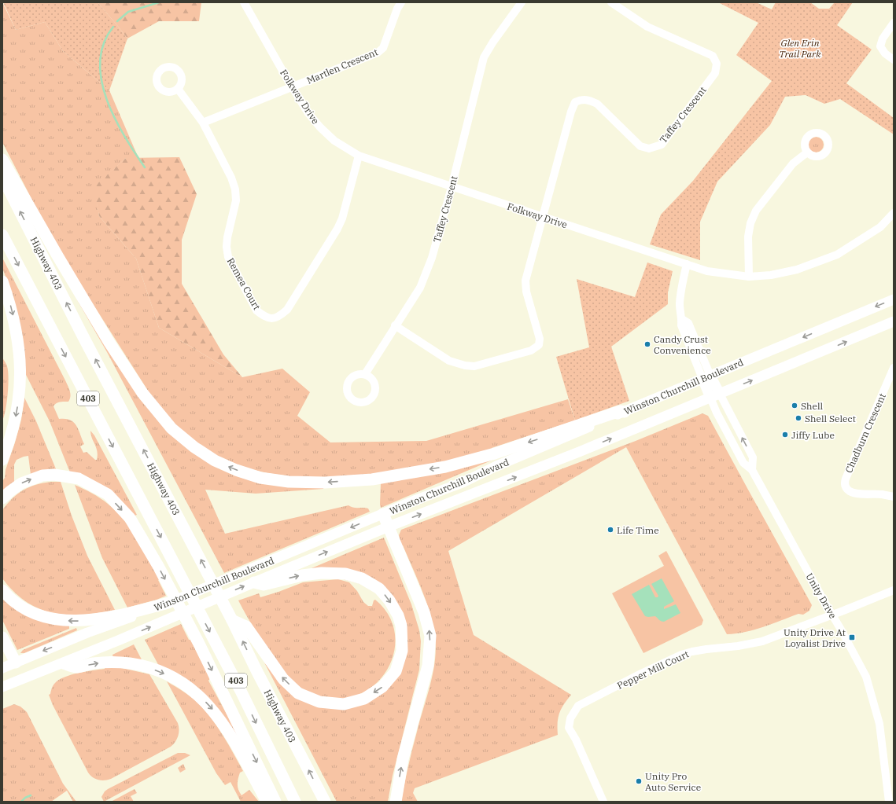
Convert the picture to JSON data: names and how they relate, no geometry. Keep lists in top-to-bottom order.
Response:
{
  "streets": {
    "highway": ["Highway 403", "403"],
    "main road": ["Winston Churchill Boulevard"],
    "street": [
      "Martlen Crescent",
      "Folkway Drive",
      "Taffey Crescent",
      "Remea Court",
      "Chadburn Crescent",
      "Unity Drive",
      "Pepper Mill Court"
    ]
  },
  "crossings": [
    ["Martlen Crescent", "Folkway Drive"],
    ["Martlen Crescent", "Remea Court"],
    ["Folkway Drive", "Taffey Crescent"],
    ["Folkway Drive", "Remea Court"],
    ["Winston Churchill Boulevard", "Unity Drive"],
    ["Unity Drive", "Pepper Mill Court"]
  ],
  "parks": ["Glen Erin Trail Park"],
  "places": {
    "other": [
      "Candy Crust Convenience",
      "Shell",
      "Shell Select",
      "Jiffy Lube",
      "Life Time",
      "Unity Pro Auto Service"
    ],
    "transit": ["Unity Drive At Loyalist Drive"]
  }
}
